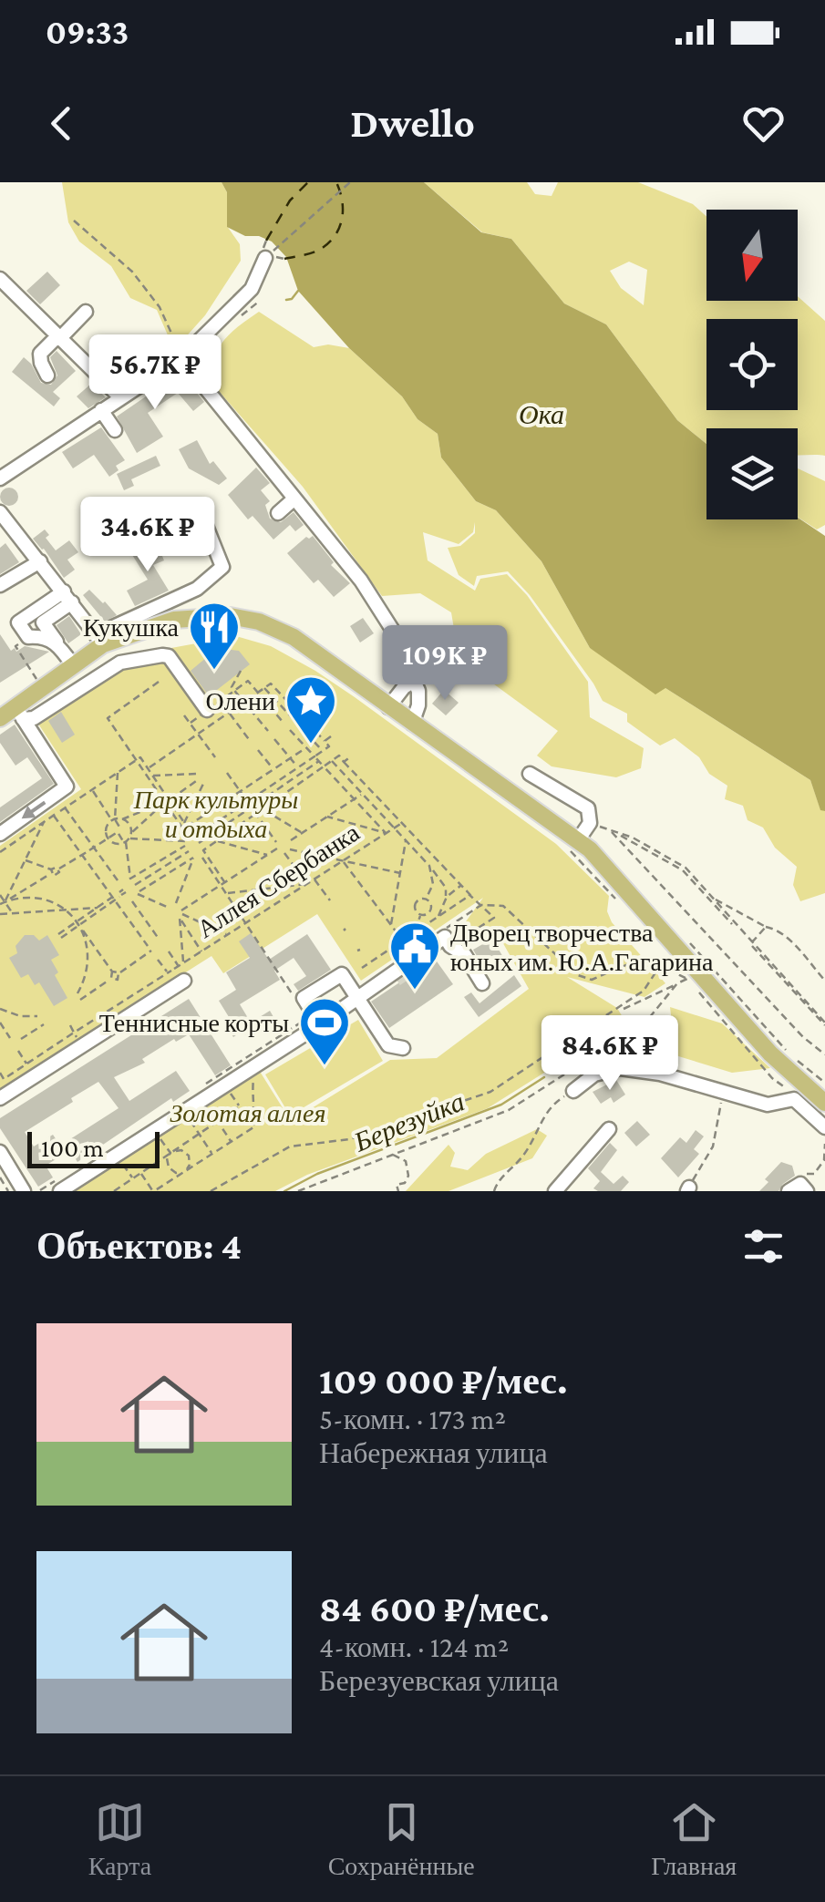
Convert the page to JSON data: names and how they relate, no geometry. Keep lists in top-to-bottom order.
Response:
{
  "streets": {
    "path": ["Аллея Сбербанка"]
  },
  "water": ["Ока", "Березуйка"],
  "parks": ["Парк культуры и отдыха", "Золотая аллея"],
  "places": {
    "restaurant": ["Кукушка"],
    "place": ["Олени"],
    "public building": ["Дворец творчества юных им. Ю.А.Гагарина"],
    "sports": ["Теннисные корты"]
  },
  "scale_bar": "100 m",
  "north": "bottom",
  "page": {
    "status": "09:33",
    "header": "Dwello",
    "price": [
      "56.7K ₽",
      "34.6K ₽",
      "109K ₽",
      "84.6K ₽"
    ],
    "scale": "100 m",
    "heading": "Объектов: 4",
    "list": [
      {
        "name": "109 000 ₽/мес.",
        "note": "5-комн. · 173 m² · Набережная улица"
      },
      {
        "name": "84 600 ₽/мес.",
        "note": "4-комн. · 124 m² · Березуевская улица"
      }
    ],
    "tabs": ["Карта", "Сохранённые", "Главная"]
  }
}
